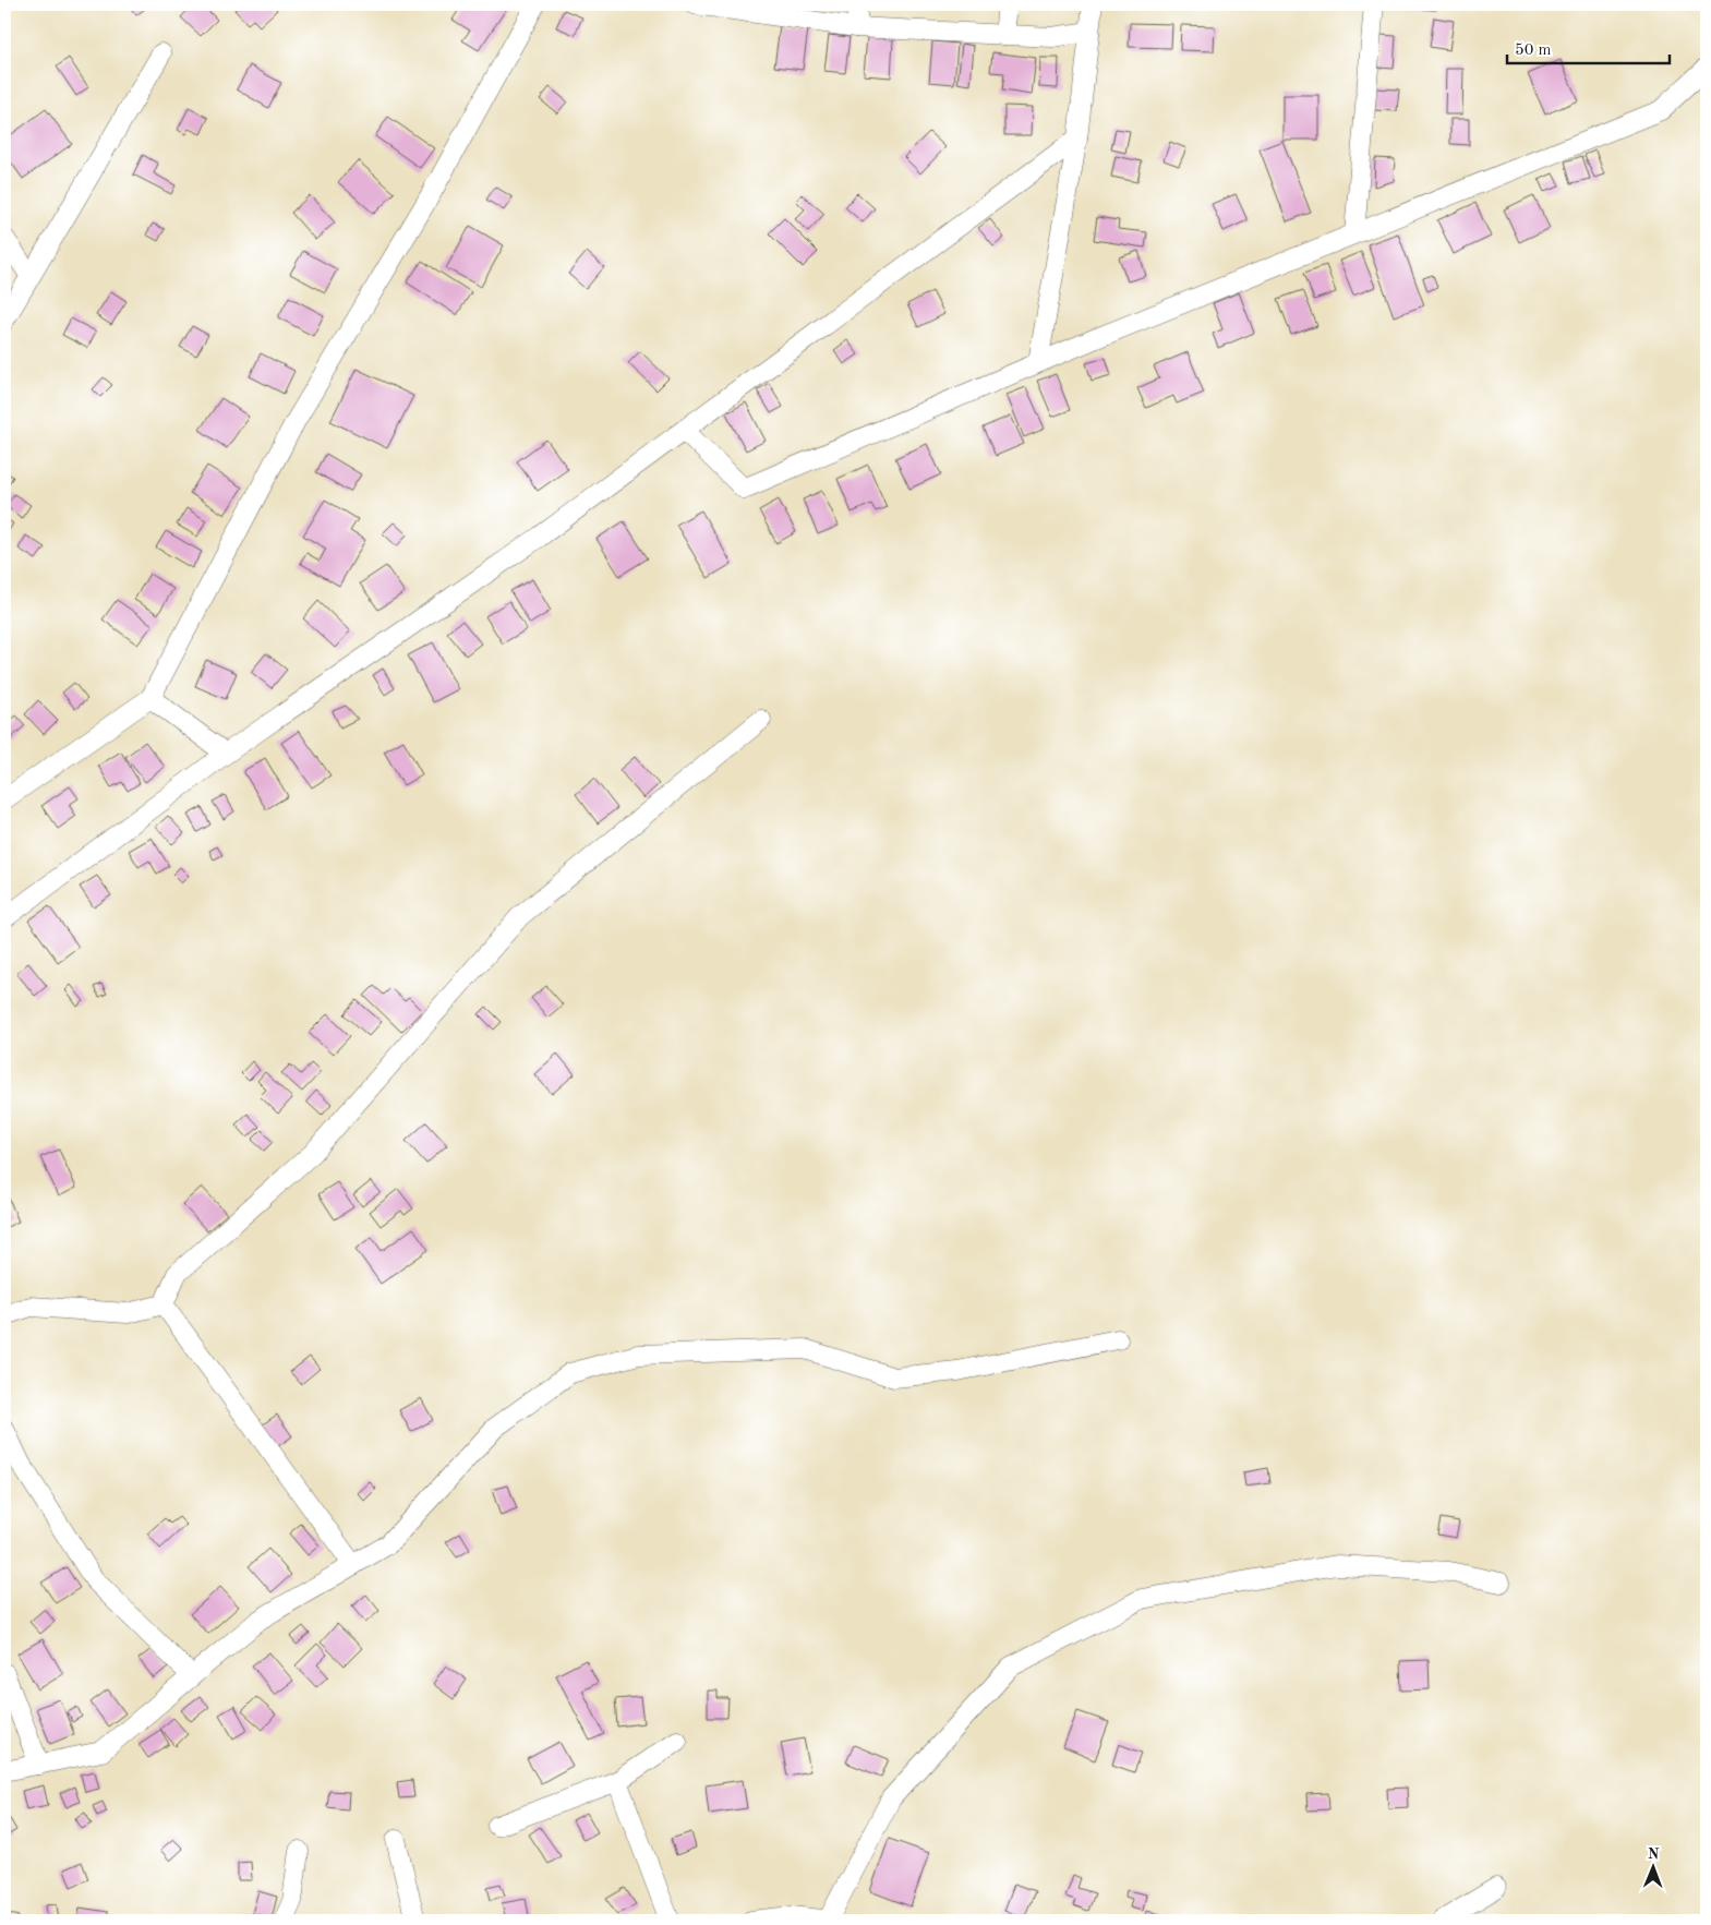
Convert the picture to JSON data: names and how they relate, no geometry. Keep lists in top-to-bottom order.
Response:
{
  "scale_bar": "50 m",
  "north": "top"
}
